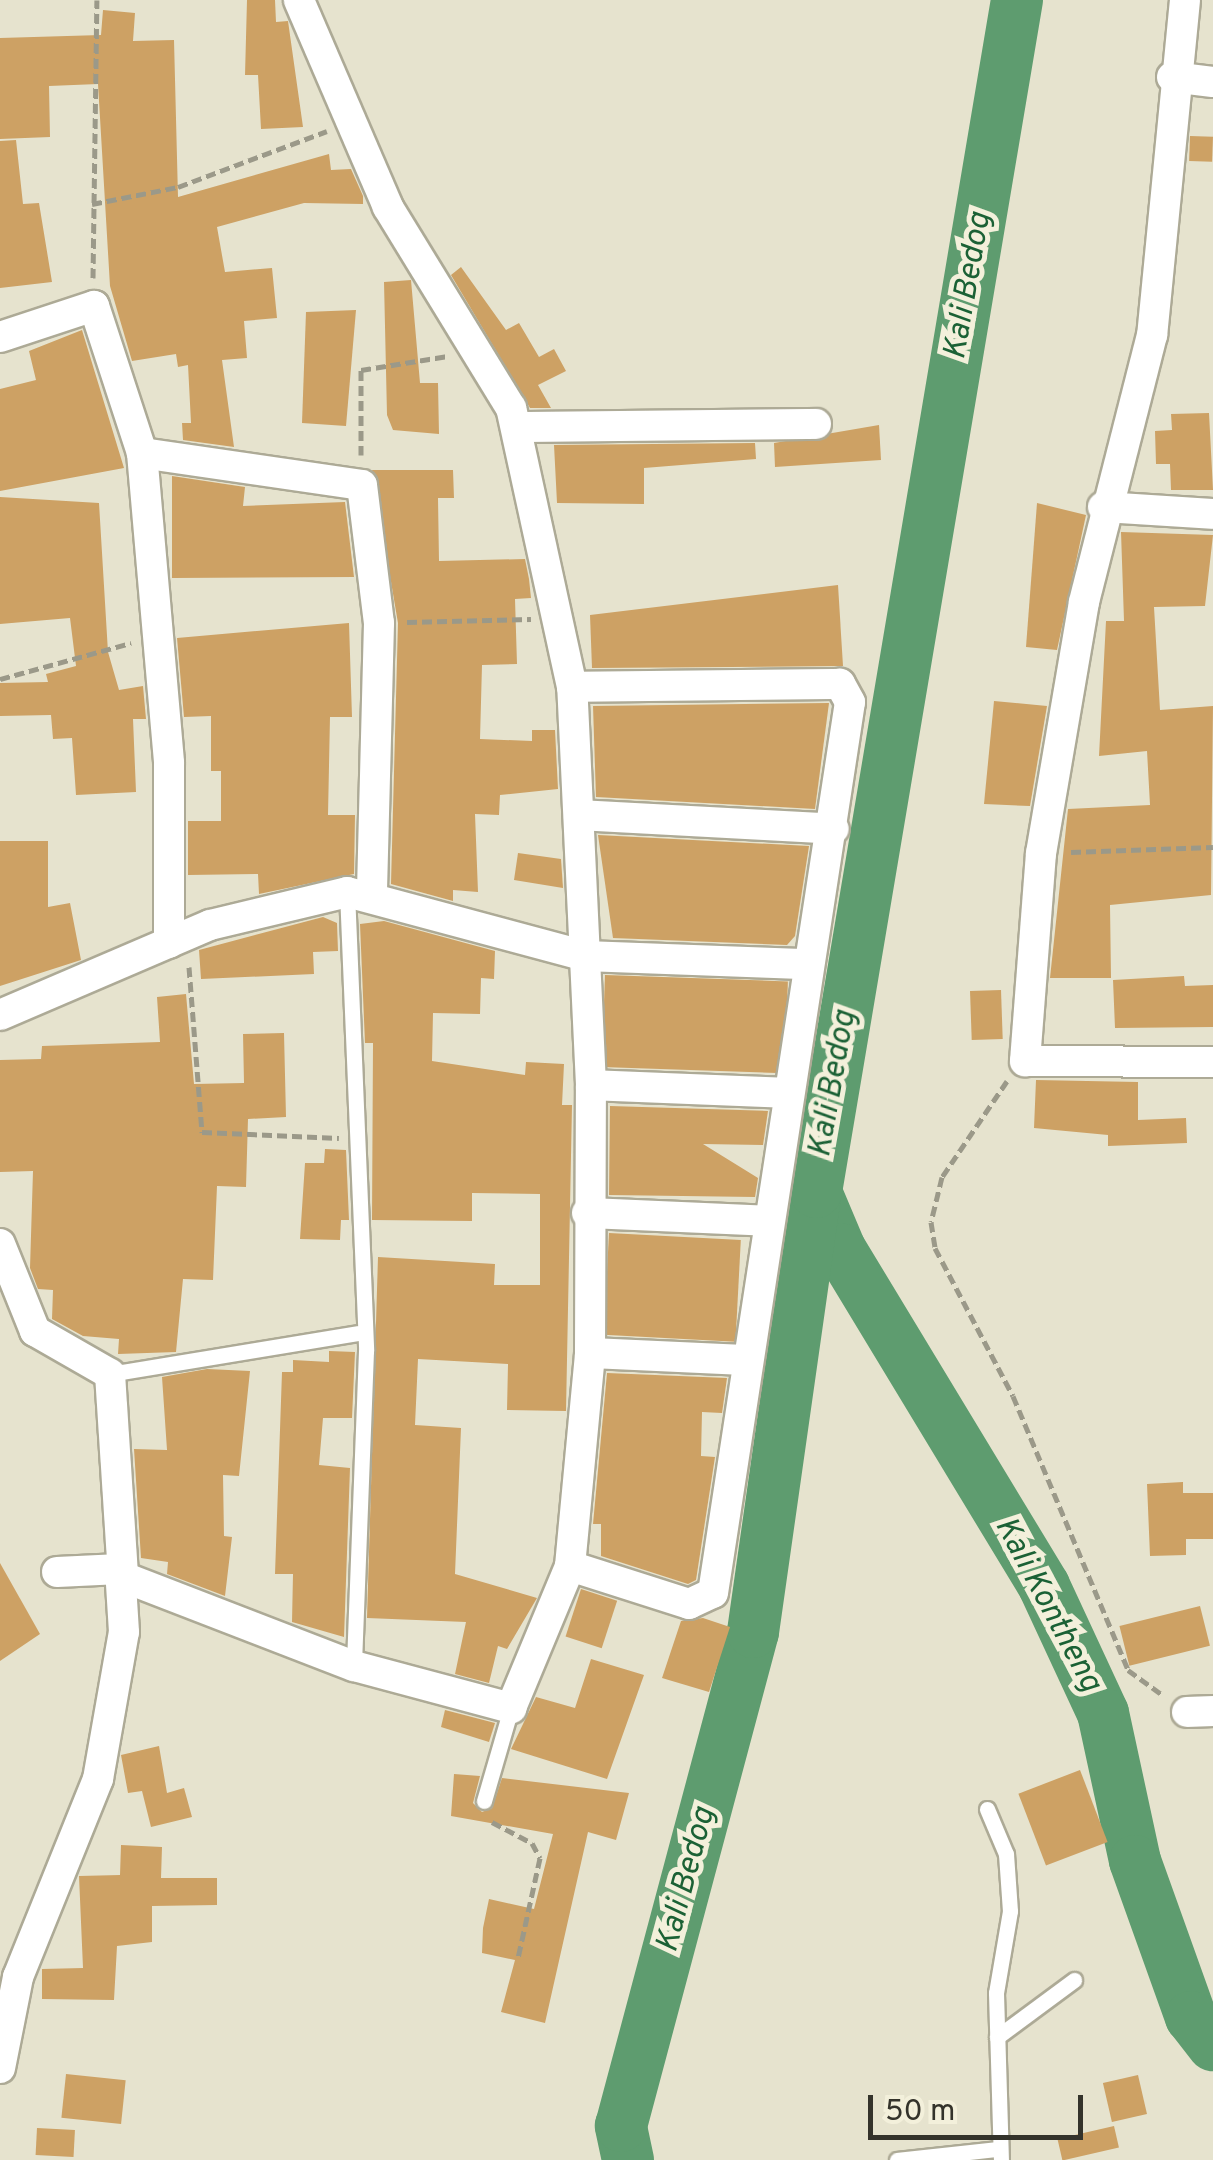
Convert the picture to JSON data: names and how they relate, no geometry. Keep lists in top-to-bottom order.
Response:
{
  "water": ["Kali Bedog", "Kali Kontheng"],
  "scale_bar": "50 m"
}
